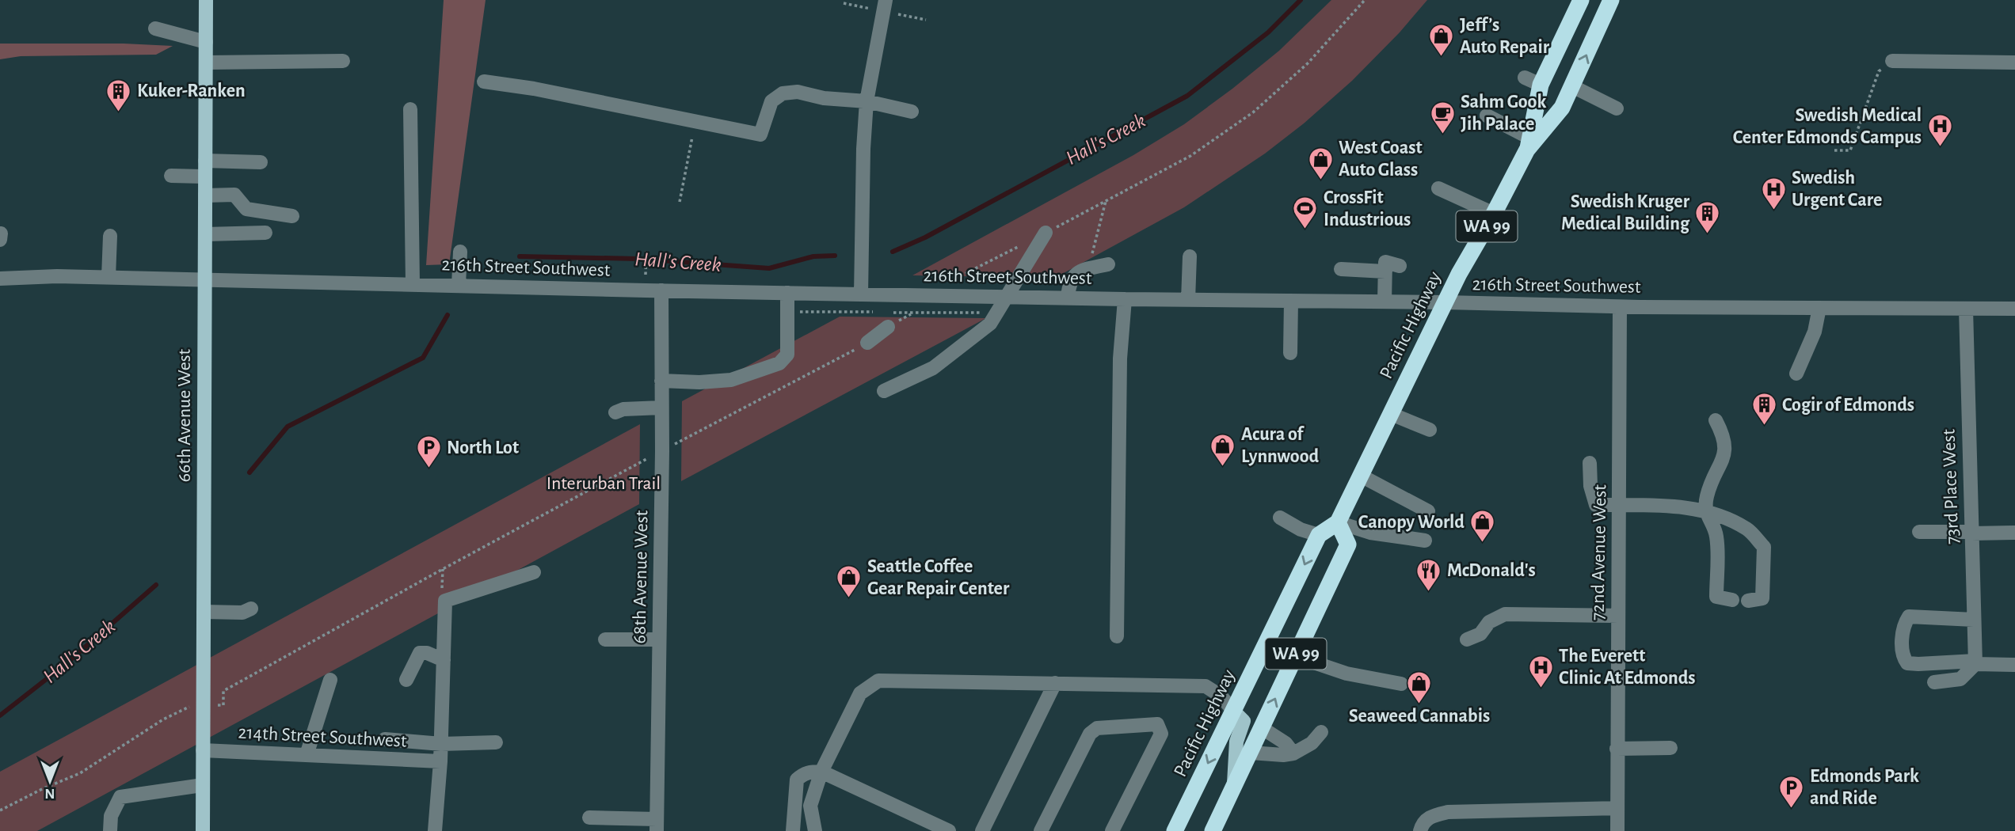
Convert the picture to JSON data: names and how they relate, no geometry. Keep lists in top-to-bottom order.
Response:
{
  "streets": {
    "highway": ["WA 99", "Pacific Highway"],
    "main road": ["66th Avenue West"],
    "street": [
      "216th Street Southwest",
      "73rd Place West",
      "72nd Avenue West",
      "68th Avenue West",
      "214th Street Southwest"
    ]
  },
  "crossings": [
    ["WA 99", "Pacific Highway"],
    ["216th Street Southwest", "Pacific Highway"],
    ["216th Street Southwest", "66th Avenue West"],
    ["216th Street Southwest", "73rd Place West"],
    ["216th Street Southwest", "72nd Avenue West"],
    ["216th Street Southwest", "68th Avenue West"],
    ["66th Avenue West", "214th Street Southwest"]
  ],
  "water": ["Hall's Creek"],
  "parks": ["Interurban Trail"],
  "places": {
    "shop": [
      "Jeff’s Auto Repair",
      "West Coast Auto Glass",
      "Acura of Lynnwood",
      "Canopy World",
      "Seattle Coffee Gear Repair Center",
      "Seaweed Cannabis"
    ],
    "building": ["Kuker-Ranken", "Swedish Kruger Medical Building", "Cogir of Edmonds"],
    "cafe": ["Sahm Gook Jih Palace"],
    "hospital": ["Swedish Medical Center Edmonds Campus", "Swedish Urgent Care", "The Everett Clinic At Edmonds"],
    "sports": ["CrossFit Industrious"],
    "parking": ["North Lot", "Edmonds Park and Ride"],
    "restaurant": ["McDonald's"]
  },
  "north": "bottom"
}
